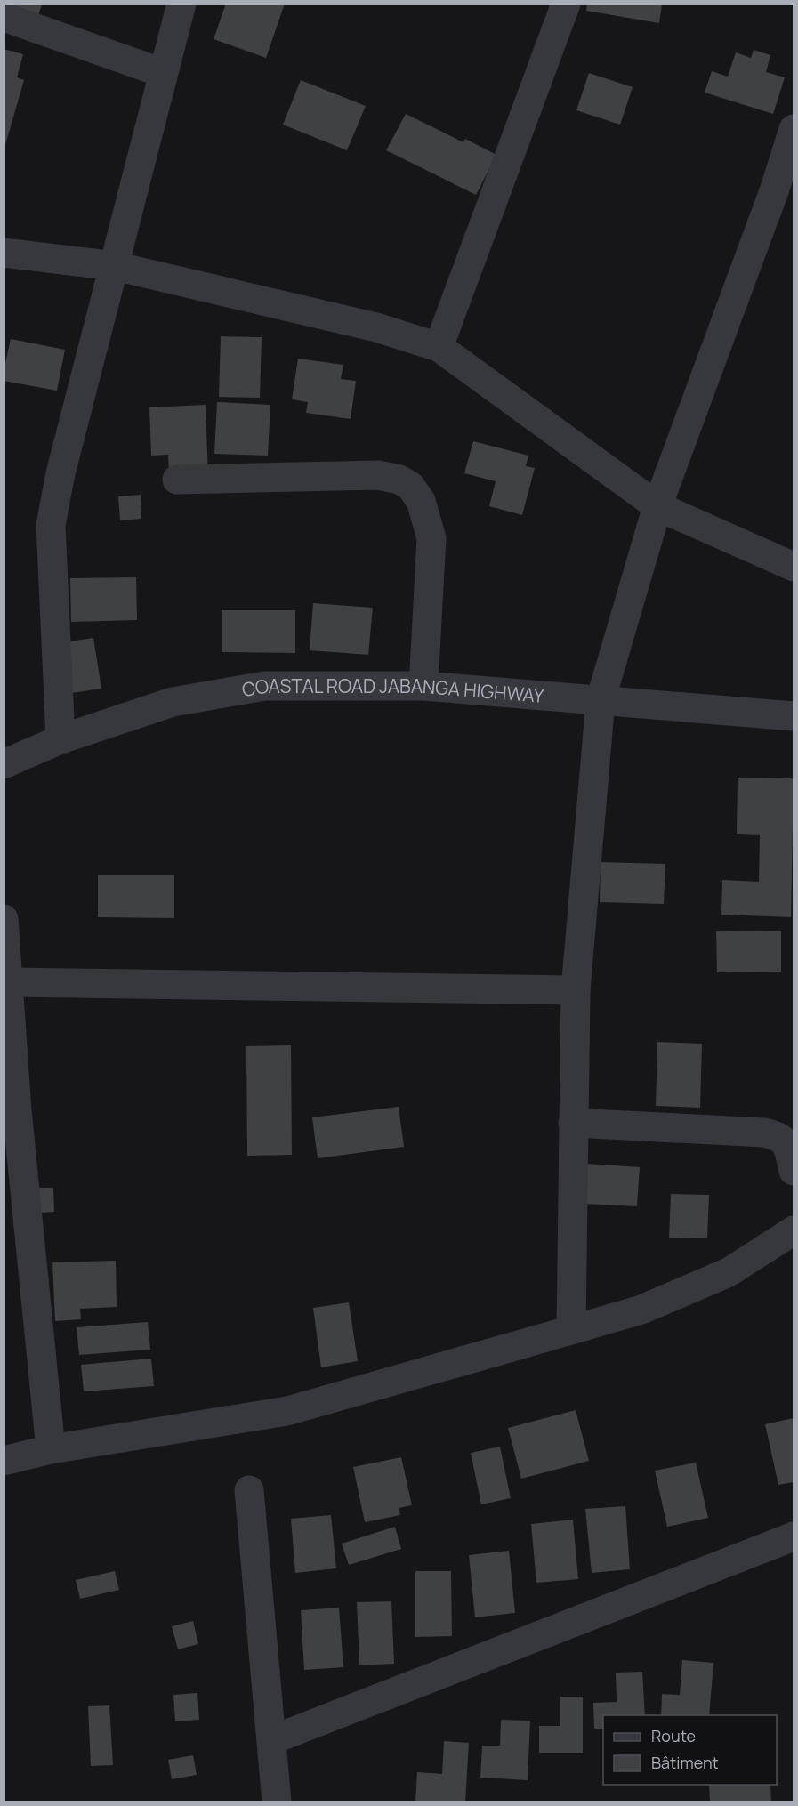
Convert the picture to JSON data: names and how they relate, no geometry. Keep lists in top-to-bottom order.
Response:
{
  "streets": {
    "street": ["COASTAL ROAD JABANGA HIGHWAY"]
  },
  "legend": ["Route", "Bâtiment"]
}
